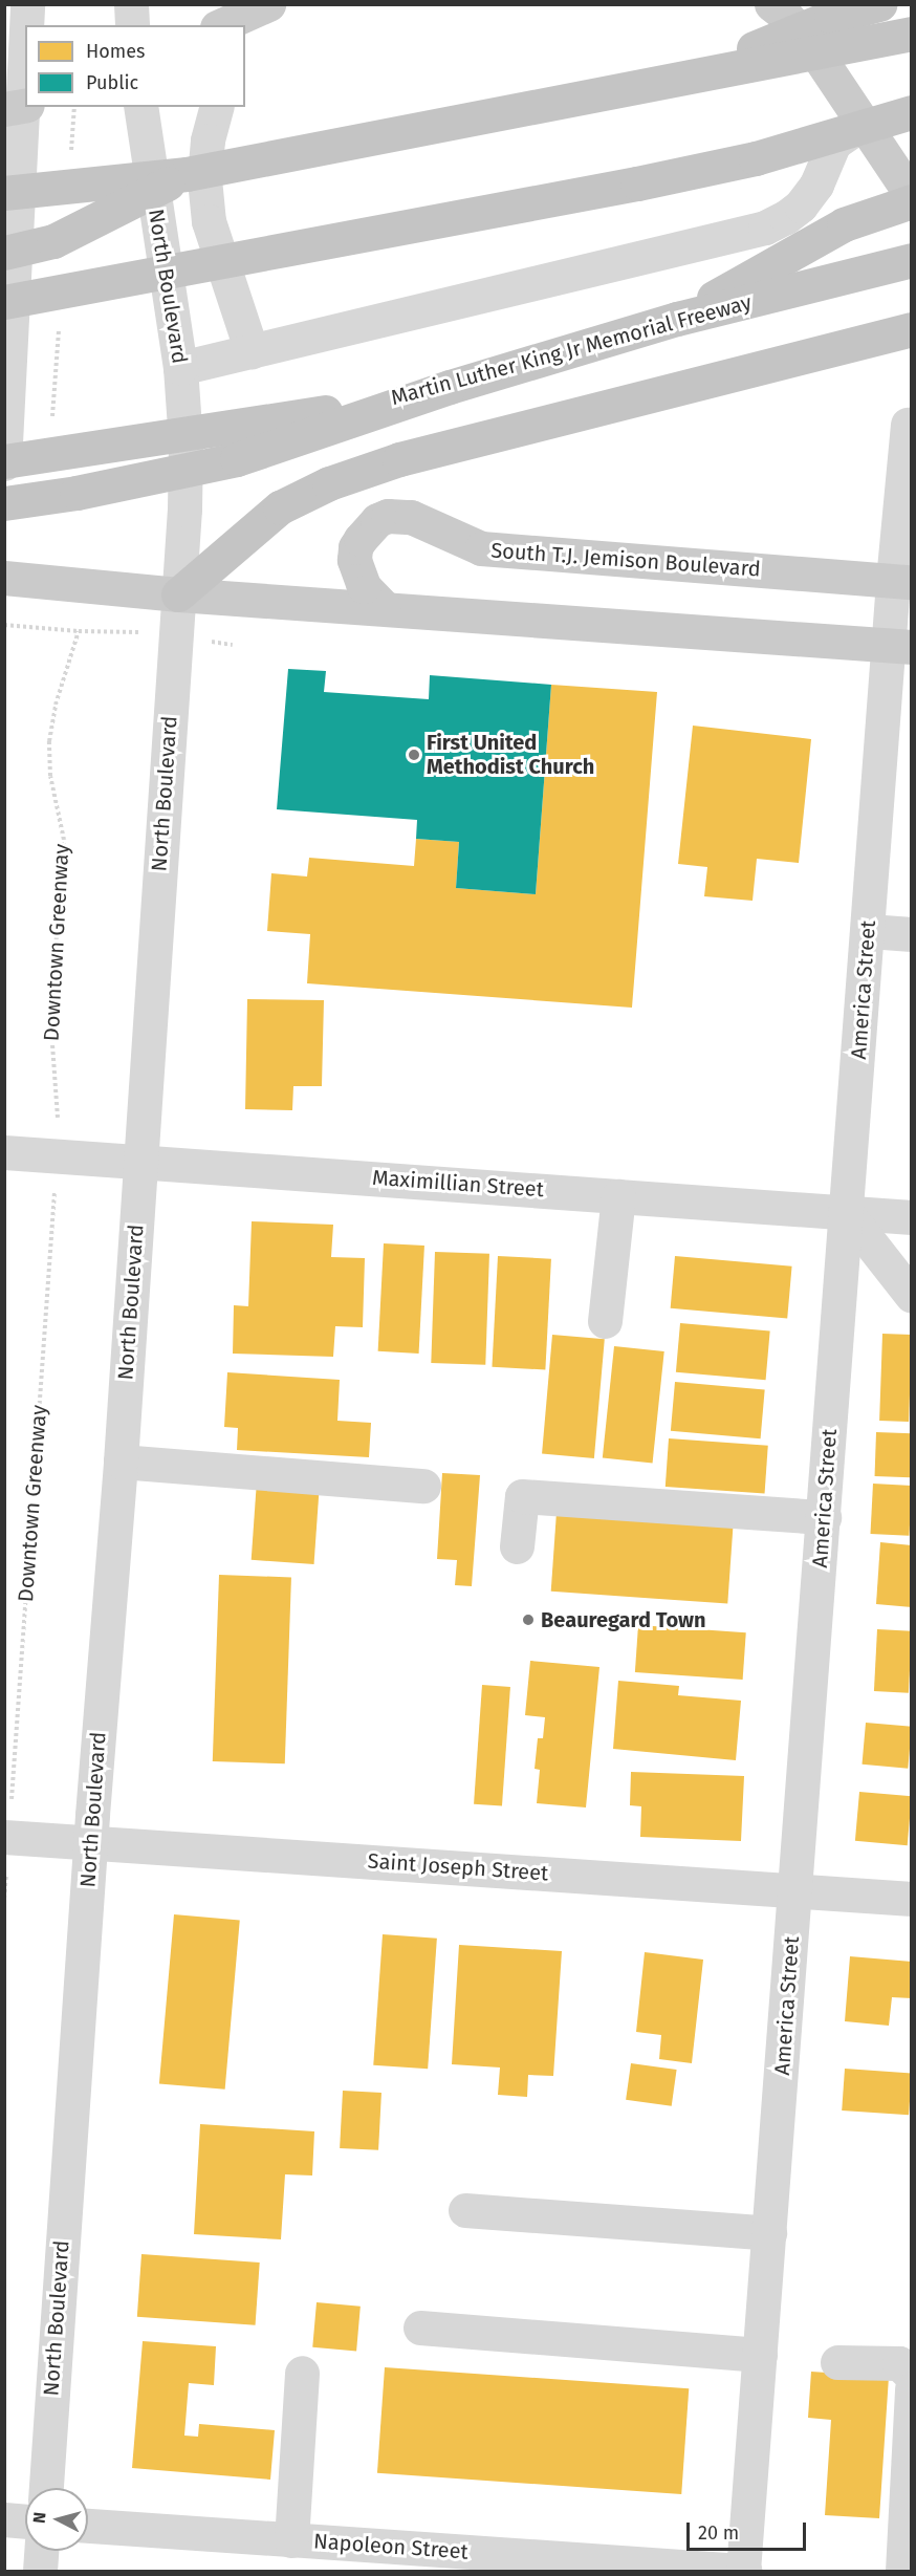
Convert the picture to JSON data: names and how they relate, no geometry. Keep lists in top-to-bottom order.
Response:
{
  "streets": {
    "highway": ["Martin Luther King Jr Memorial Freeway"],
    "main road": ["South T.J. Jemison Boulevard"],
    "street": [
      "North Boulevard",
      "America Street",
      "Maximillian Street",
      "Saint Joseph Street",
      "Napoleon Street"
    ],
    "path": ["Downtown Greenway"]
  },
  "crossings": [
    ["North Boulevard", "Maximillian Street"],
    ["North Boulevard", "Saint Joseph Street"],
    ["South T.J. Jemison Boulevard", "America Street"],
    ["Downtown Greenway", "Saint Joseph Street"],
    ["America Street", "Maximillian Street"],
    ["America Street", "Saint Joseph Street"],
    ["America Street", "Napoleon Street"]
  ],
  "places": ["First United Methodist Church", "Beauregard Town"],
  "legend": ["Homes", "Public"],
  "scale_bar": "20 m",
  "north": "left"
}
